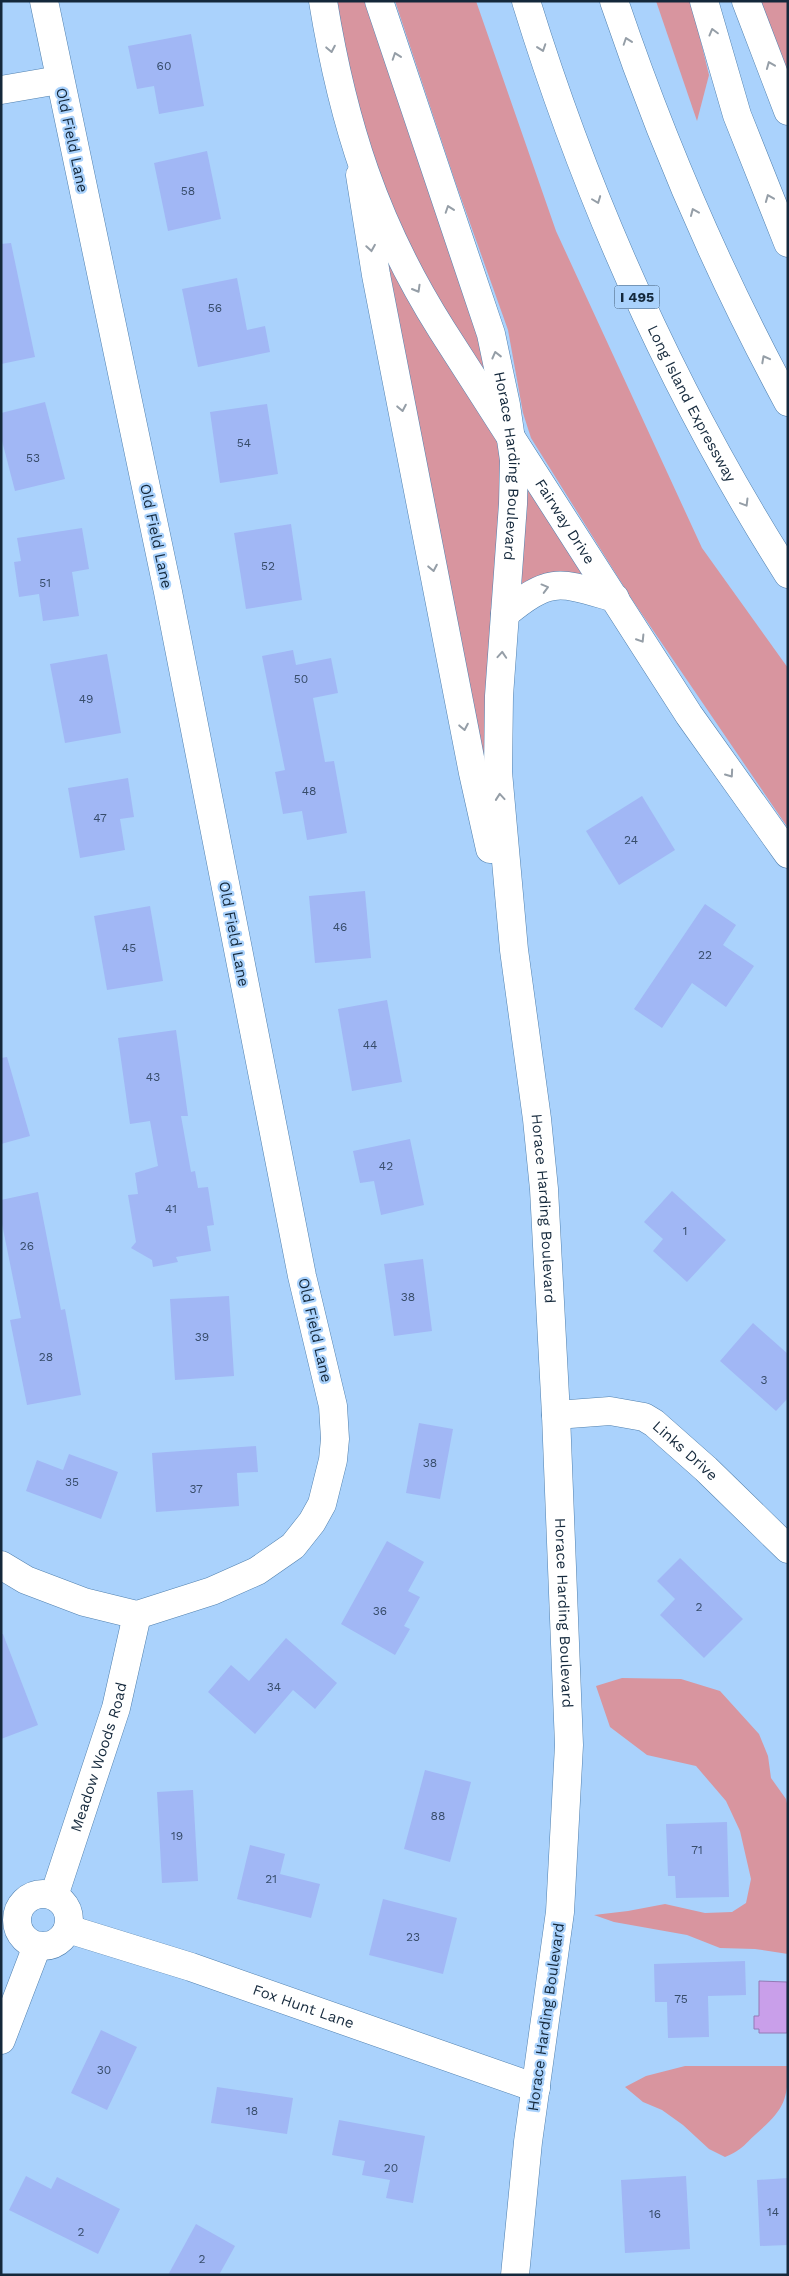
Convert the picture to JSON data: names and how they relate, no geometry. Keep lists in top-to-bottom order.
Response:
{
  "streets": {
    "main road": [
      "Old Field Lane",
      "I 495",
      "Long Island Expressway",
      "Horace Harding Boulevard",
      "Fairway Drive",
      "Links Drive",
      "Meadow Woods Road",
      "Fox Hunt Lane"
    ]
  },
  "crossings": [
    ["Old Field Lane", "Meadow Woods Road"],
    ["Horace Harding Boulevard", "Fairway Drive"],
    ["Horace Harding Boulevard", "Links Drive"],
    ["Horace Harding Boulevard", "Fox Hunt Lane"],
    ["Meadow Woods Road", "Fox Hunt Lane"]
  ],
  "one_way": ["Fairway Drive"],
  "house_numbers": [
    "60",
    "58",
    "56",
    "54",
    "53",
    "52",
    "51",
    "50",
    "49",
    "48",
    "47",
    "24",
    "46",
    "45",
    "22",
    "44",
    "43",
    "42",
    "41",
    "1",
    "26",
    "38",
    "39",
    "28",
    "3",
    "38",
    "35",
    "37",
    "2",
    "36",
    "34",
    "88",
    "19",
    "71",
    "21",
    "23",
    "75",
    "30",
    "18",
    "20",
    "14",
    "16",
    "2",
    "2"
  ]
}
